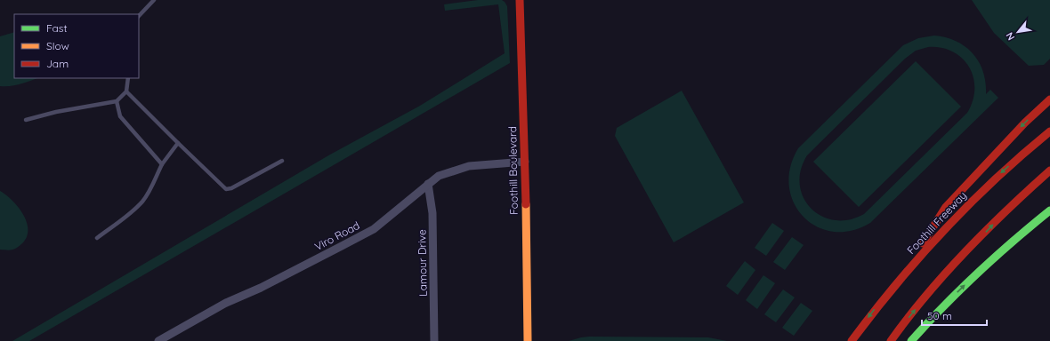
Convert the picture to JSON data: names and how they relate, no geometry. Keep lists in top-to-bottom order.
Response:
{
  "streets": {
    "main road": ["Foothill Boulevard", "Foothill Freeway"],
    "street": ["Viro Road", "Lamour Drive"]
  },
  "crossings": [
    ["Foothill Boulevard", "Viro Road"],
    ["Viro Road", "Lamour Drive"]
  ],
  "legend": ["Fast", "Slow", "Jam"],
  "scale_bar": "50 m",
  "north": "bottom left"
}
